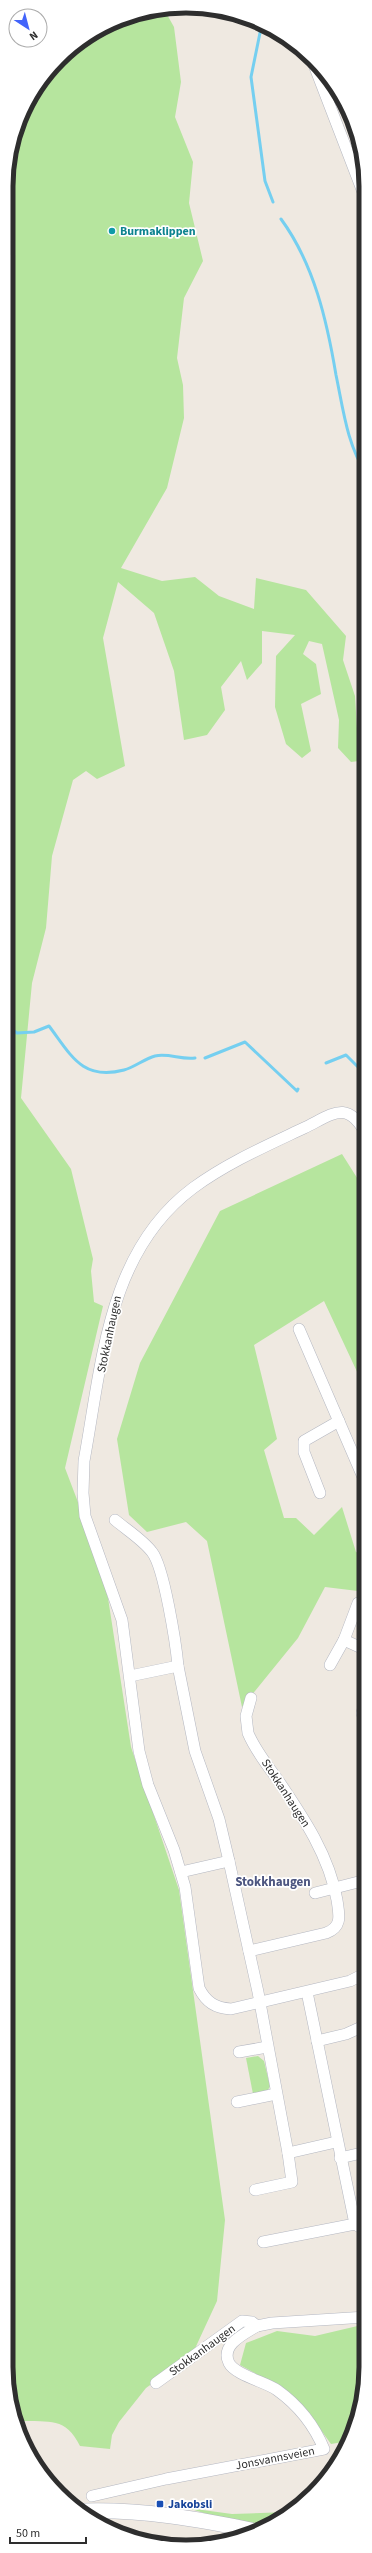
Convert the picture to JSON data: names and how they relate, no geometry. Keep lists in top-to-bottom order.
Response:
{
  "streets": {
    "street": ["Stokkanhaugen", "Jonsvannsveien"]
  },
  "crossings": [
    ["Stokkanhaugen", "Jonsvannsveien"]
  ],
  "districts": ["Stokkhaugen"],
  "places": {
    "other": ["Burmaklippen"],
    "transit": ["Jakobsli"]
  },
  "scale_bar": "50 m",
  "north": "bottom right"
}
